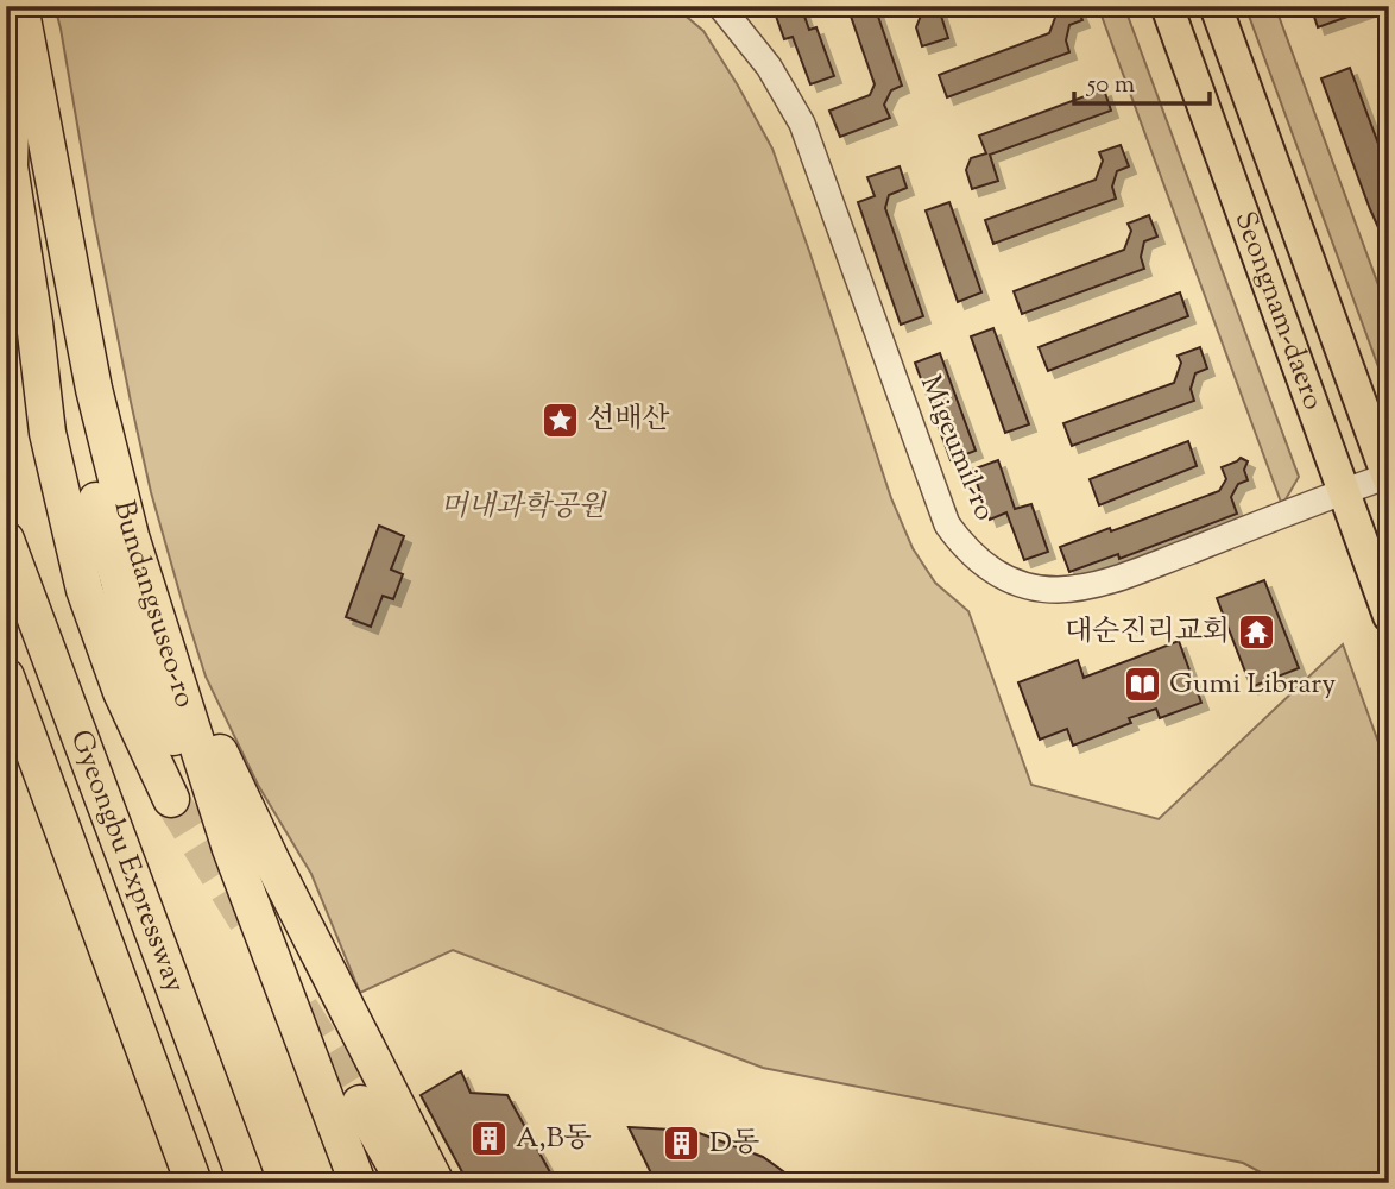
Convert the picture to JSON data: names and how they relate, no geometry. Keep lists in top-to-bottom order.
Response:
{
  "streets": {
    "highway": ["Bundangsuseo-ro", "Gyeongbu Expressway"],
    "main road": ["Seongnam-daero"],
    "street": ["Migeumil-ro"]
  },
  "crossings": [
    ["Seongnam-daero", "Migeumil-ro"]
  ],
  "parks": ["머내과학공원"],
  "places": {
    "place": ["선배산"],
    "temple": ["대순진리교회"],
    "library": ["Gumi Library"],
    "building": ["A,B동", "D동"]
  },
  "scale_bar": "50 m"
}
